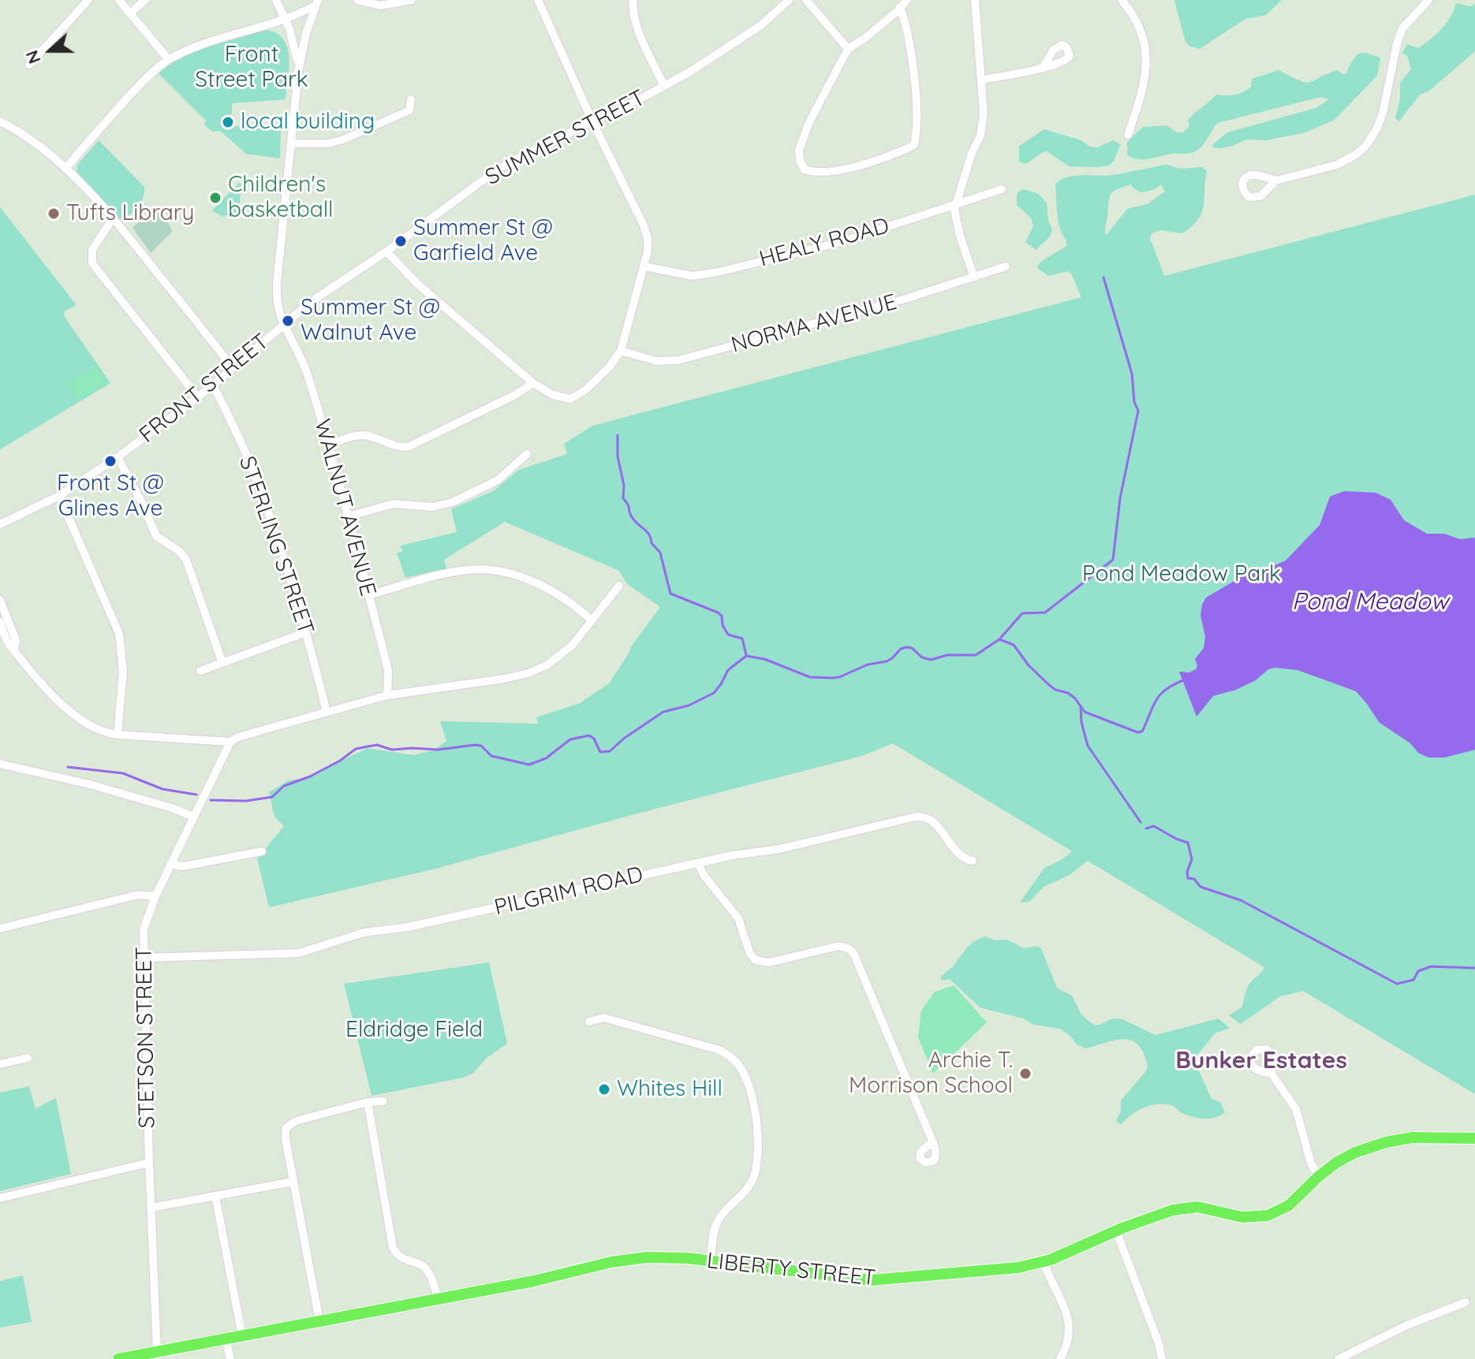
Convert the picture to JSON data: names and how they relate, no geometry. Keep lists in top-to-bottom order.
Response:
{
  "streets": {
    "main road": ["LIBERTY STREET"],
    "street": [
      "SUMMER STREET",
      "HEALY ROAD",
      "NORMA AVENUE",
      "FRONT STREET",
      "WALNUT AVENUE",
      "STERLING STREET",
      "PILGRIM ROAD",
      "STETSON STREET"
    ]
  },
  "crossings": [
    ["SUMMER STREET", "FRONT STREET"],
    ["SUMMER STREET", "WALNUT AVENUE"],
    ["FRONT STREET", "WALNUT AVENUE"],
    ["FRONT STREET", "STERLING STREET"],
    ["PILGRIM ROAD", "STETSON STREET"],
    ["STETSON STREET", "LIBERTY STREET"]
  ],
  "districts": ["Bunker Estates"],
  "water": ["Pond Meadow"],
  "parks": ["Front Street Park", "Pond Meadow Park", "Eldridge Field"],
  "places": [
    "local building",
    "Children's basketball",
    "Tufts Library",
    "Summer St @ Garfield Ave",
    "Summer St @ Walnut Ave",
    "Front St @ Glines Ave",
    "Archie T. Morrison School",
    "Whites Hill"
  ],
  "north": "left"
}
